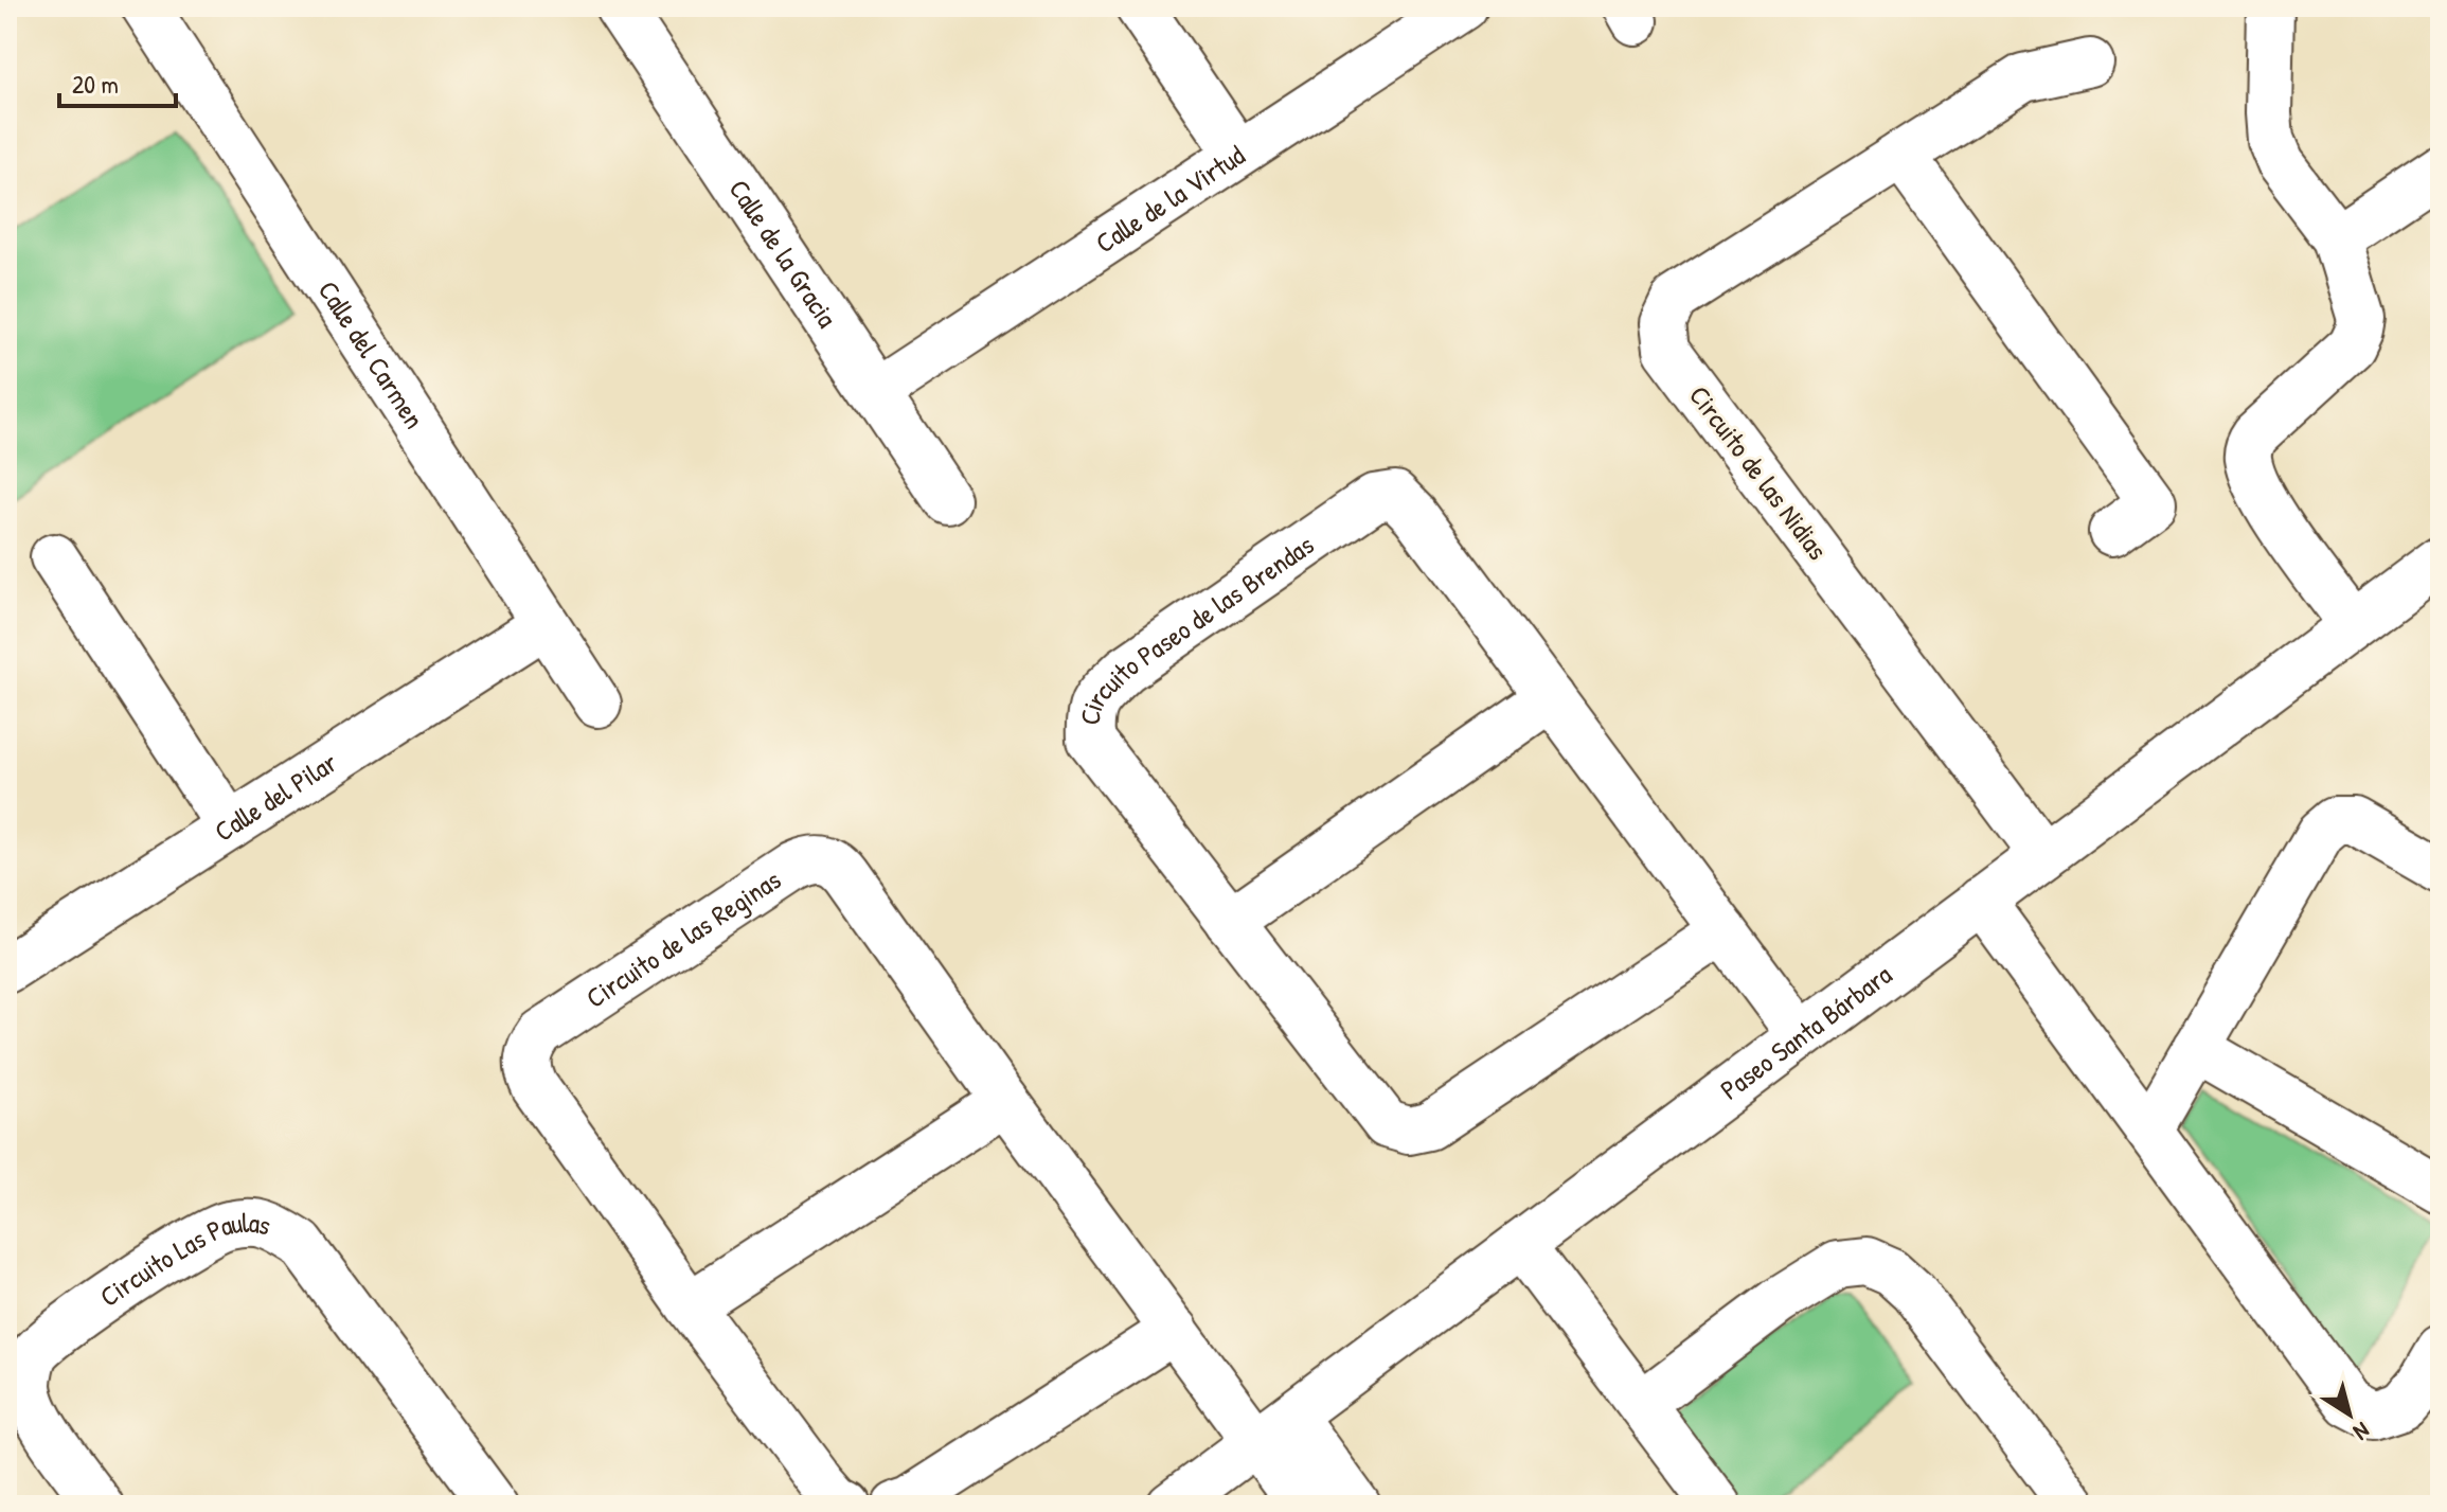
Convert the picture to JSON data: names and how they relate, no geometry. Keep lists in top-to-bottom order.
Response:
{
  "streets": {
    "street": [
      "Calle de la Virtud",
      "Calle de la Gracia",
      "Calle del Carmen",
      "Circuito de las Nidias",
      "Circuito Paseo de las Brendas",
      "Calle del Pilar",
      "Circuito de las Reginas",
      "Paseo Santa Bárbara",
      "Circuito Las Paulas"
    ]
  },
  "crossings": [
    ["Calle de la Virtud", "Calle de la Gracia"],
    ["Calle del Carmen", "Calle del Pilar"],
    ["Circuito de las Nidias", "Paseo Santa Bárbara"],
    ["Circuito Paseo de las Brendas", "Paseo Santa Bárbara"],
    ["Circuito de las Reginas", "Paseo Santa Bárbara"]
  ],
  "scale_bar": "20 m",
  "north": "bottom right"
}
